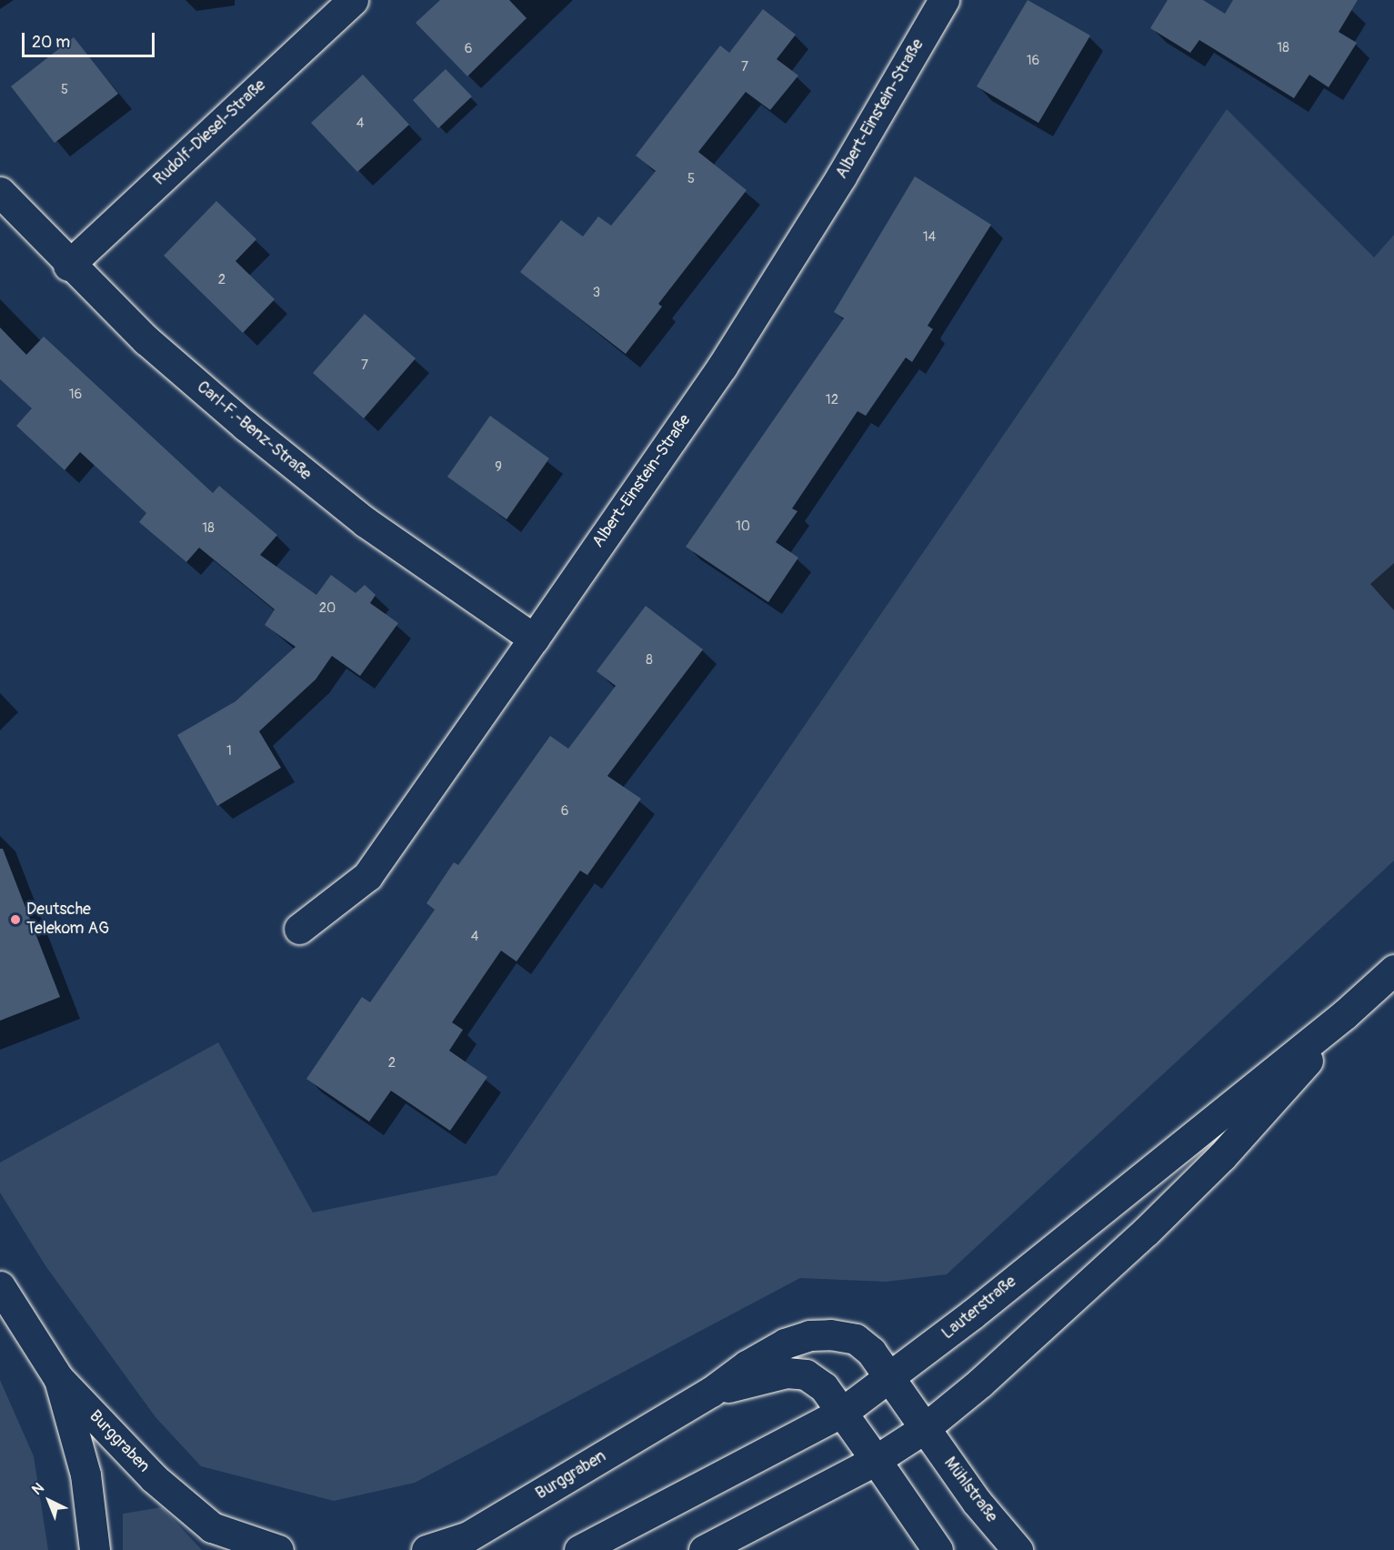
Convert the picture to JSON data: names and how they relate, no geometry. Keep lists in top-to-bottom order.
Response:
{
  "streets": {
    "street": [
      "Albert-Einstein-Straße",
      "Rudolf-Diesel-Straße",
      "Carl-F.-Benz-Straße",
      "Lauterstraße",
      "Burggraben",
      "Mühlstraße"
    ]
  },
  "crossings": [
    ["Albert-Einstein-Straße", "Carl-F.-Benz-Straße"],
    ["Rudolf-Diesel-Straße", "Carl-F.-Benz-Straße"],
    ["Lauterstraße", "Burggraben"],
    ["Lauterstraße", "Mühlstraße"],
    ["Burggraben", "Mühlstraße"]
  ],
  "places": ["Deutsche Telekom AG"],
  "house_numbers": [
    "18",
    "6",
    "16",
    "7",
    "5",
    "4",
    "5",
    "14",
    "2",
    "3",
    "7",
    "16",
    "12",
    "9",
    "10",
    "18",
    "20",
    "8",
    "1",
    "6",
    "4",
    "2"
  ],
  "scale_bar": "20 m",
  "north": "top left"
}
